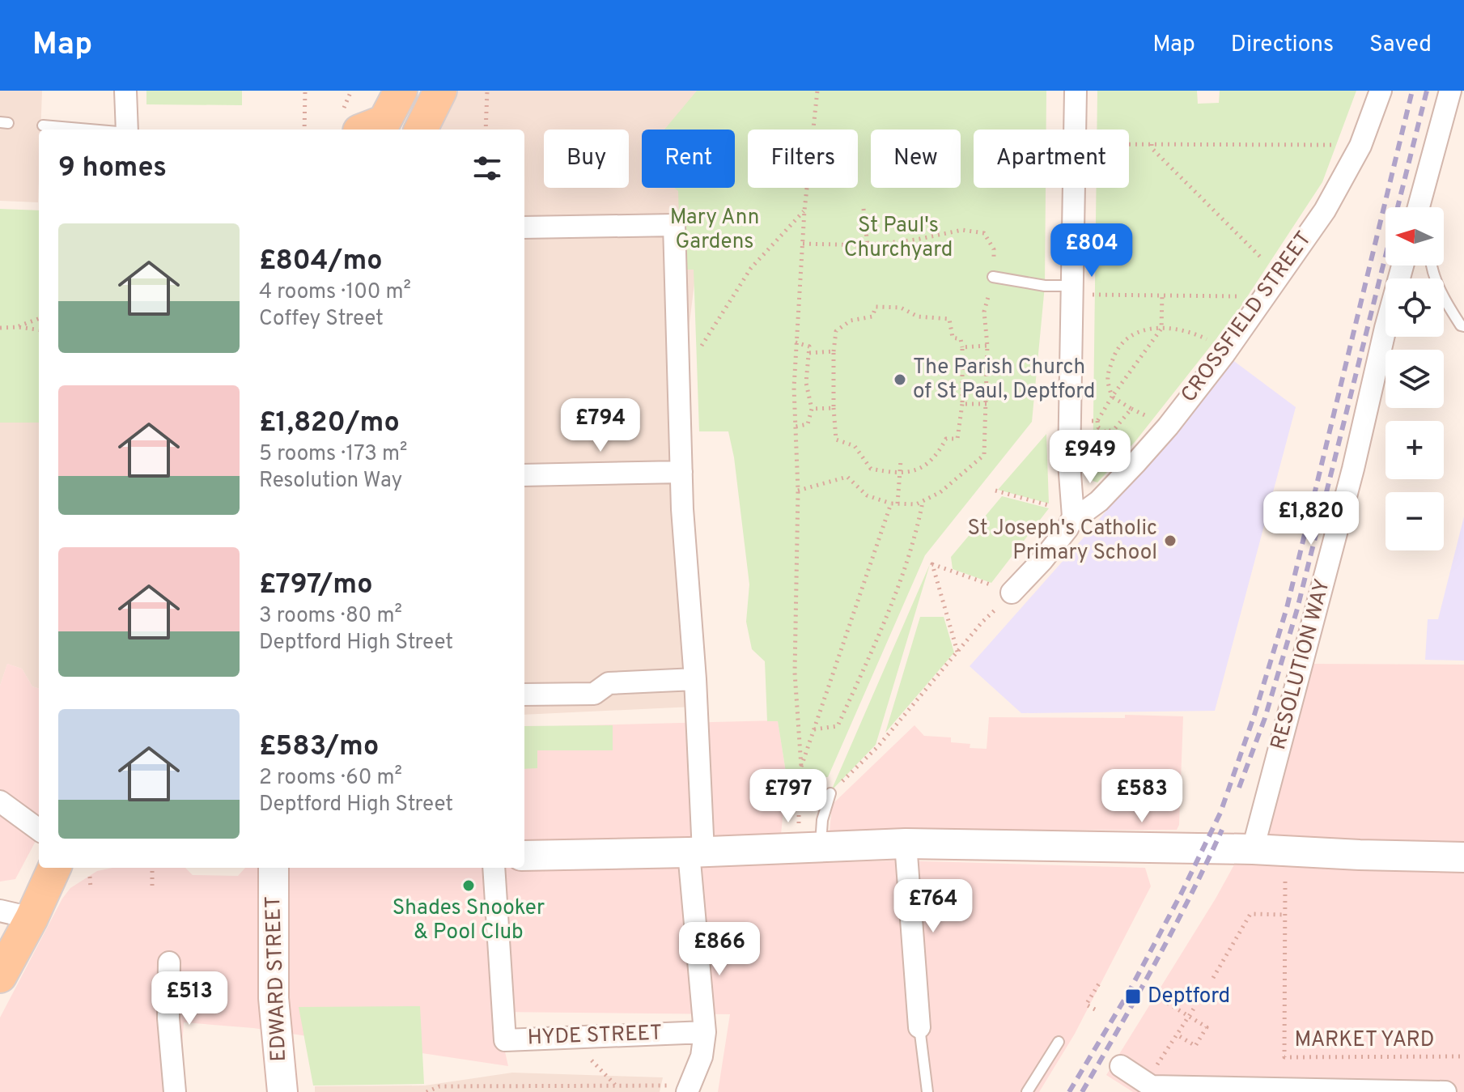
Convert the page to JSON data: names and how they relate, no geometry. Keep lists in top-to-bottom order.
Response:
{
  "streets": {
    "street": [
      "CROSSFIELD STREET",
      "RESOLUTION WAY",
      "EDWARD STREET",
      "HYDE STREET"
    ],
    "path": ["MARKET YARD"]
  },
  "parks": ["Mary Ann Gardens", "St Paul's Churchyard"],
  "places": {
    "other": ["The Parish Church of St Paul, Deptford", "St Joseph's Catholic Primary School", "Shades Snooker & Pool Club"],
    "transit": ["Deptford"]
  },
  "north": "left",
  "page": {
    "header": "Map",
    "nav": ["Map", "Directions", "Saved"],
    "chip": [
      "Buy",
      "Rent",
      "Filters",
      "New",
      "Apartment"
    ],
    "heading": "9 homes",
    "map_buttons": ["+", "−"],
    "list": [
      {
        "name": "£804/mo",
        "note": "4 rooms · 100 m² · Coffey Street"
      },
      {
        "name": "£1,820/mo",
        "note": "5 rooms · 173 m² · Resolution Way"
      },
      {
        "name": "£797/mo",
        "note": "3 rooms · 80 m² · Deptford High Street"
      },
      {
        "name": "£583/mo",
        "note": "2 rooms · 60 m² · Deptford High Street"
      }
    ],
    "price": [
      "£804",
      "£794",
      "£949",
      "£1,820",
      "£797",
      "£583",
      "£764",
      "£866",
      "£513"
    ]
  }
}
